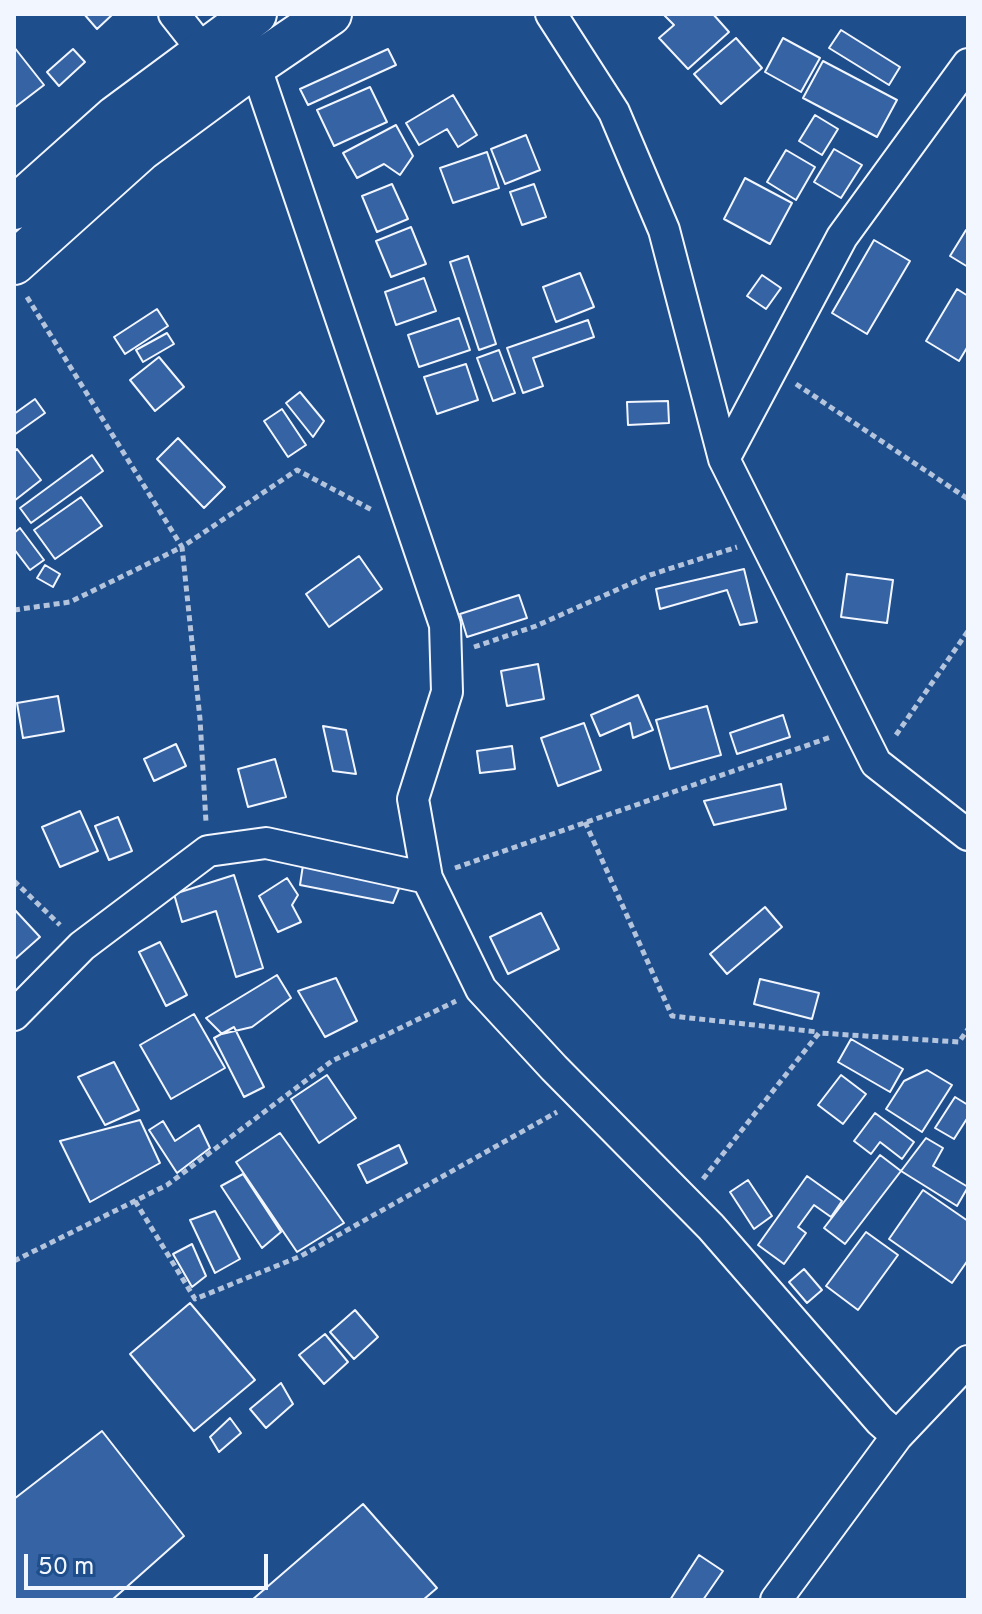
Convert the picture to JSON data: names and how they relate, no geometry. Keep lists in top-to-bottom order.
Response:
{
  "scale_bar": "50 m"
}
